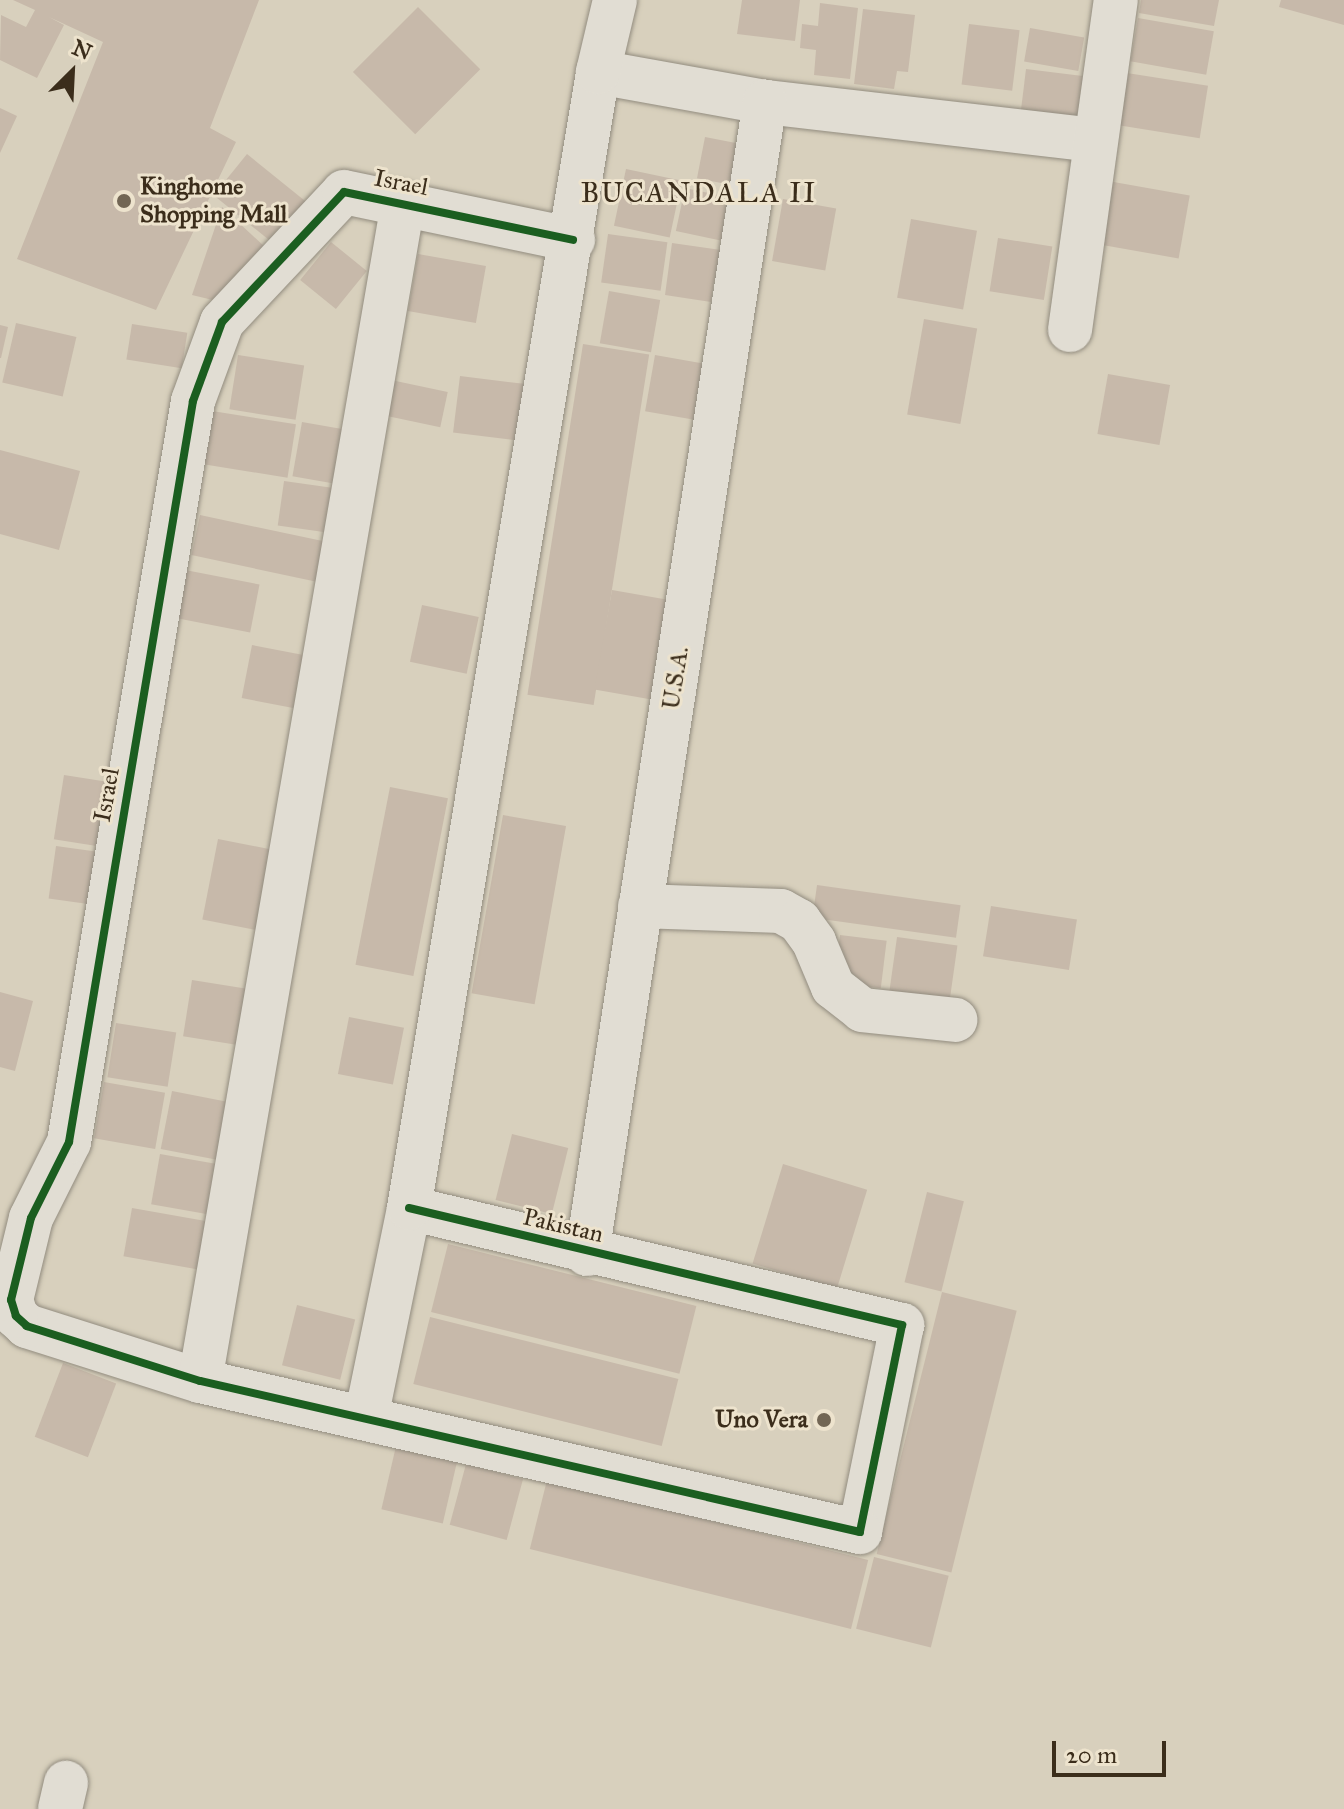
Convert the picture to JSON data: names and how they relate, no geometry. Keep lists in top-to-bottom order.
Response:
{
  "streets": {
    "street": ["Israel", "U.S.A.", "Pakistan"]
  },
  "crossings": [
    ["Israel", "Pakistan"],
    ["U.S.A.", "Pakistan"]
  ],
  "districts": ["BUCANDALA II"],
  "places": ["Kinghome Shopping Mall", "Uno Vera"],
  "scale_bar": "20 m",
  "north": "top right"
}
